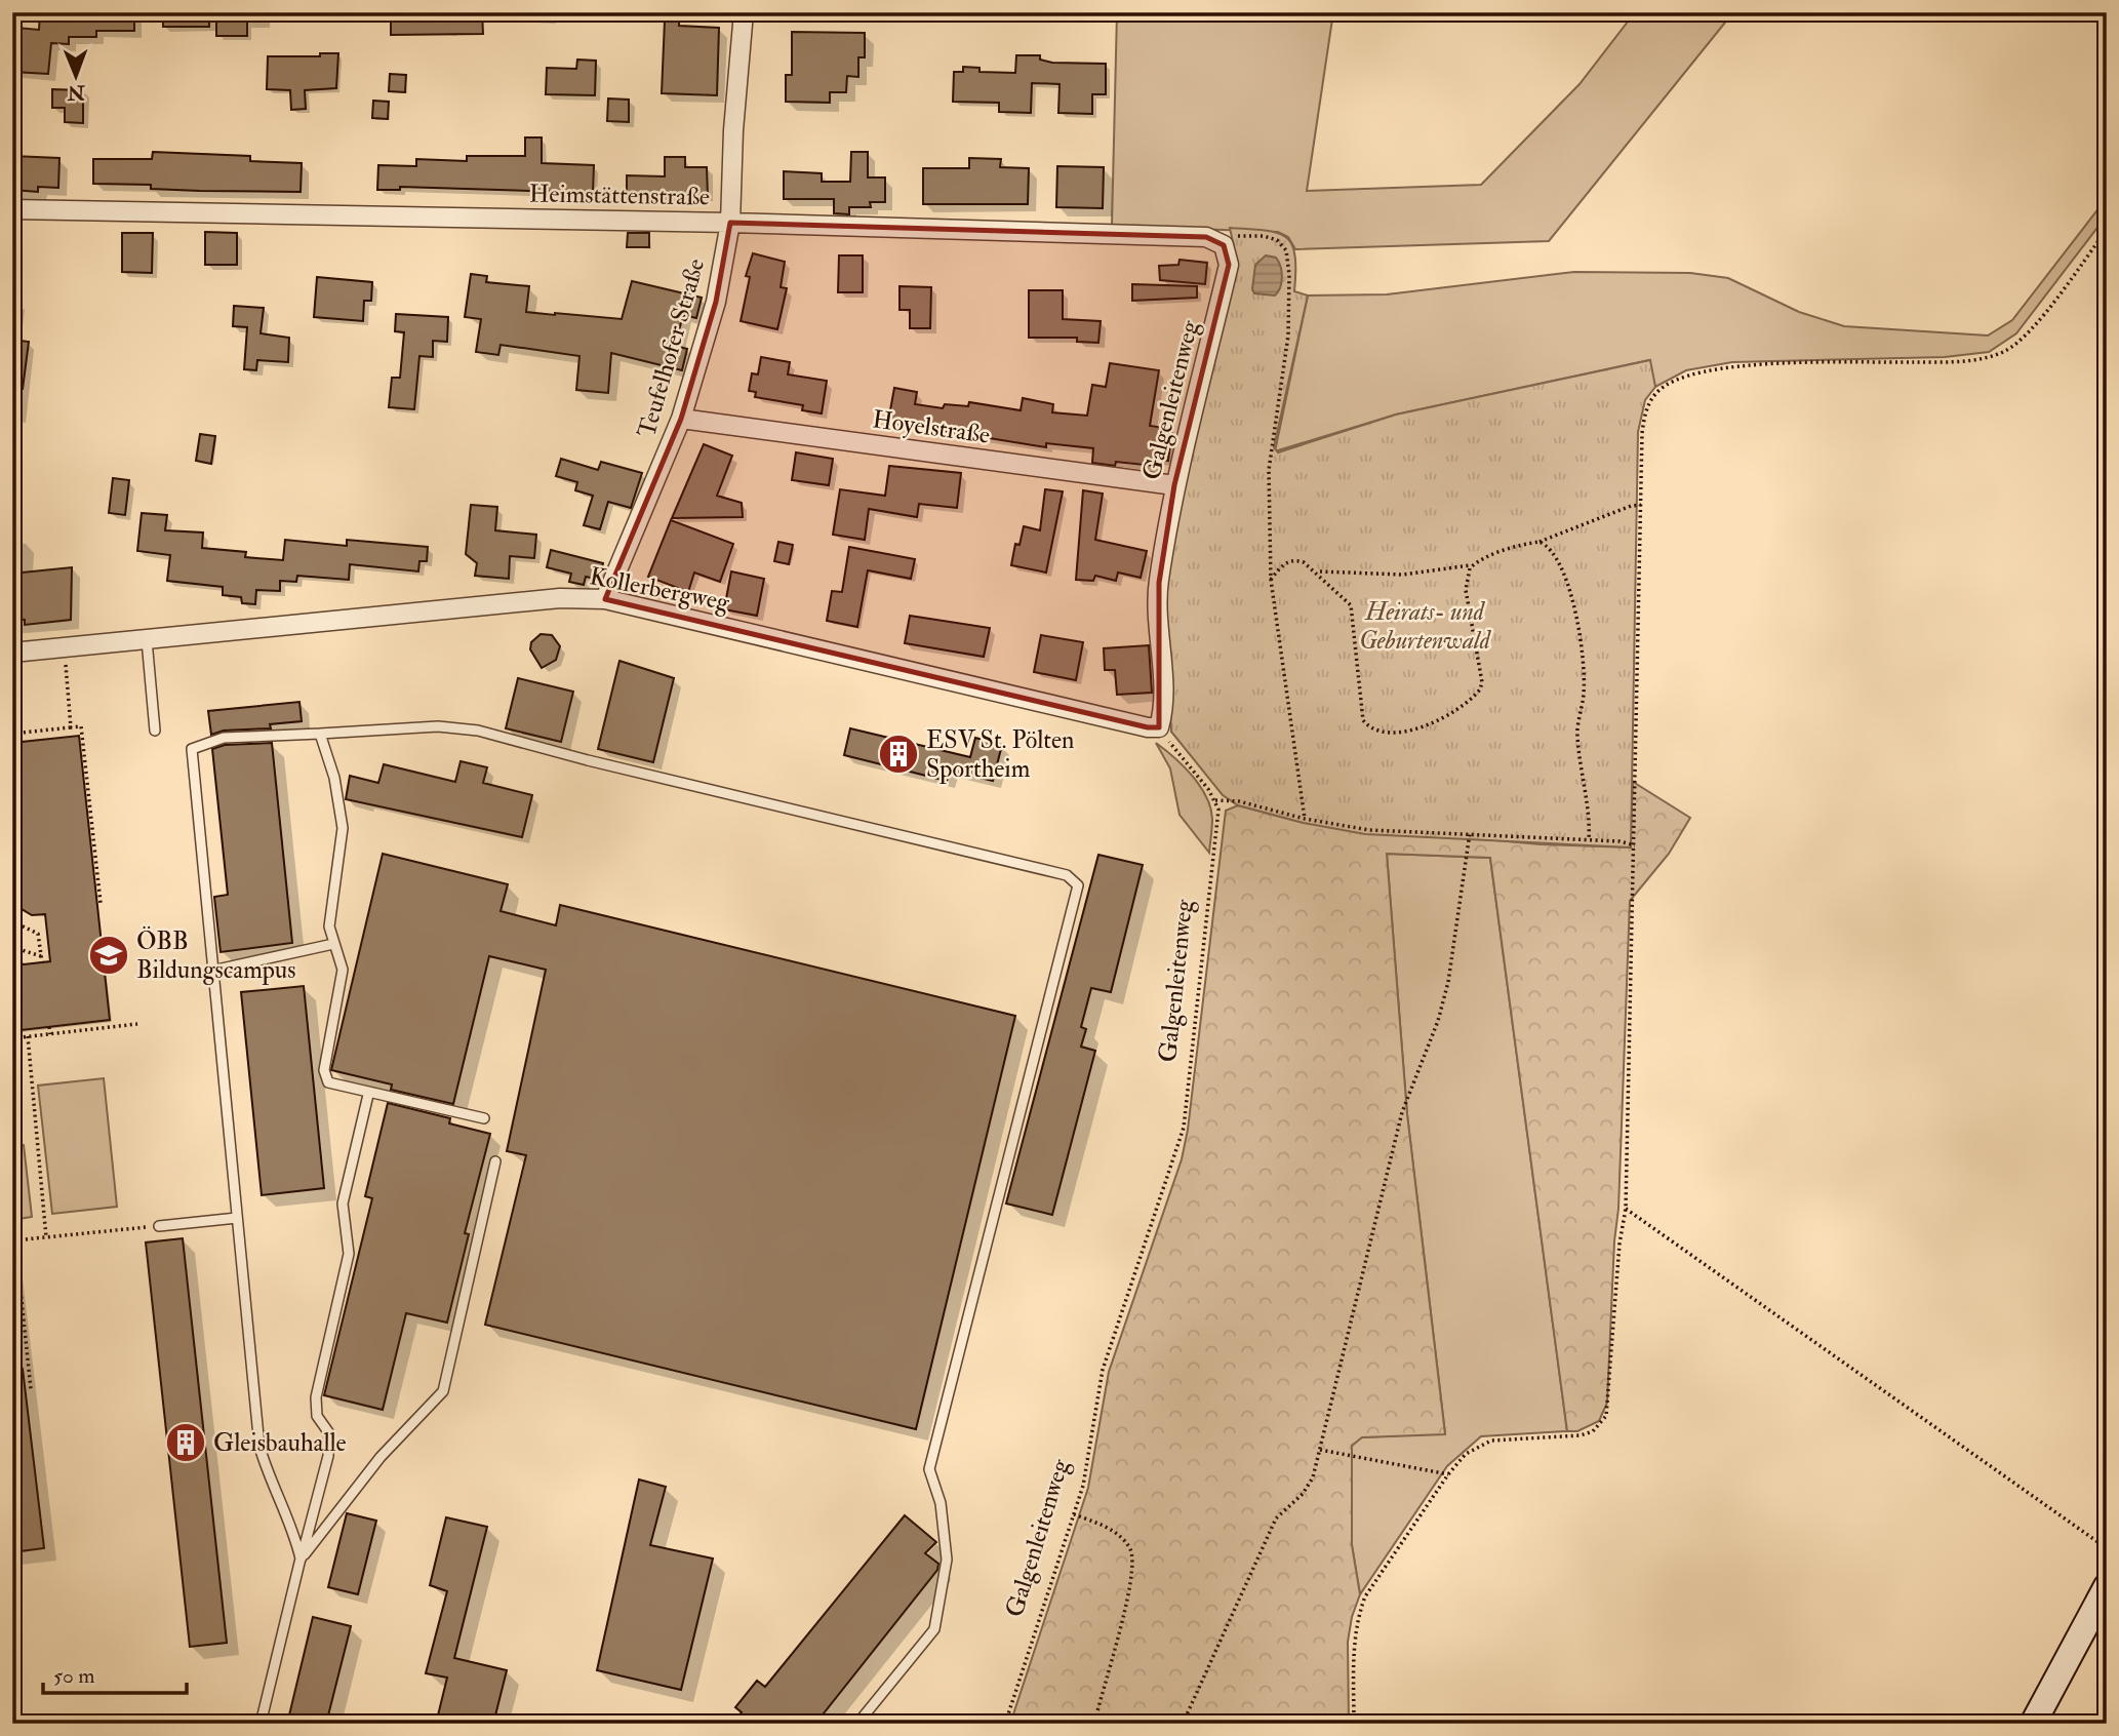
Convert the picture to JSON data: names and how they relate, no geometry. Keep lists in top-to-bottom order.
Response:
{
  "streets": {
    "street": [
      "Heimstättenstraße",
      "Teufelhofer Straße",
      "Galgenleitenweg",
      "Hoyelstraße",
      "Kollerbergweg"
    ]
  },
  "crossings": [
    ["Heimstättenstraße", "Teufelhofer Straße"],
    ["Heimstättenstraße", "Galgenleitenweg"],
    ["Teufelhofer Straße", "Hoyelstraße"],
    ["Teufelhofer Straße", "Kollerbergweg"],
    ["Galgenleitenweg", "Hoyelstraße"],
    ["Galgenleitenweg", "Kollerbergweg"]
  ],
  "parks": ["Heirats- und Geburtenwald"],
  "places": {
    "building": ["ESV St. Pölten Sportheim", "Gleisbauhalle"],
    "school or university": ["ÖBB Bildungscampus"]
  },
  "scale_bar": "50 m",
  "north": "bottom"
}
